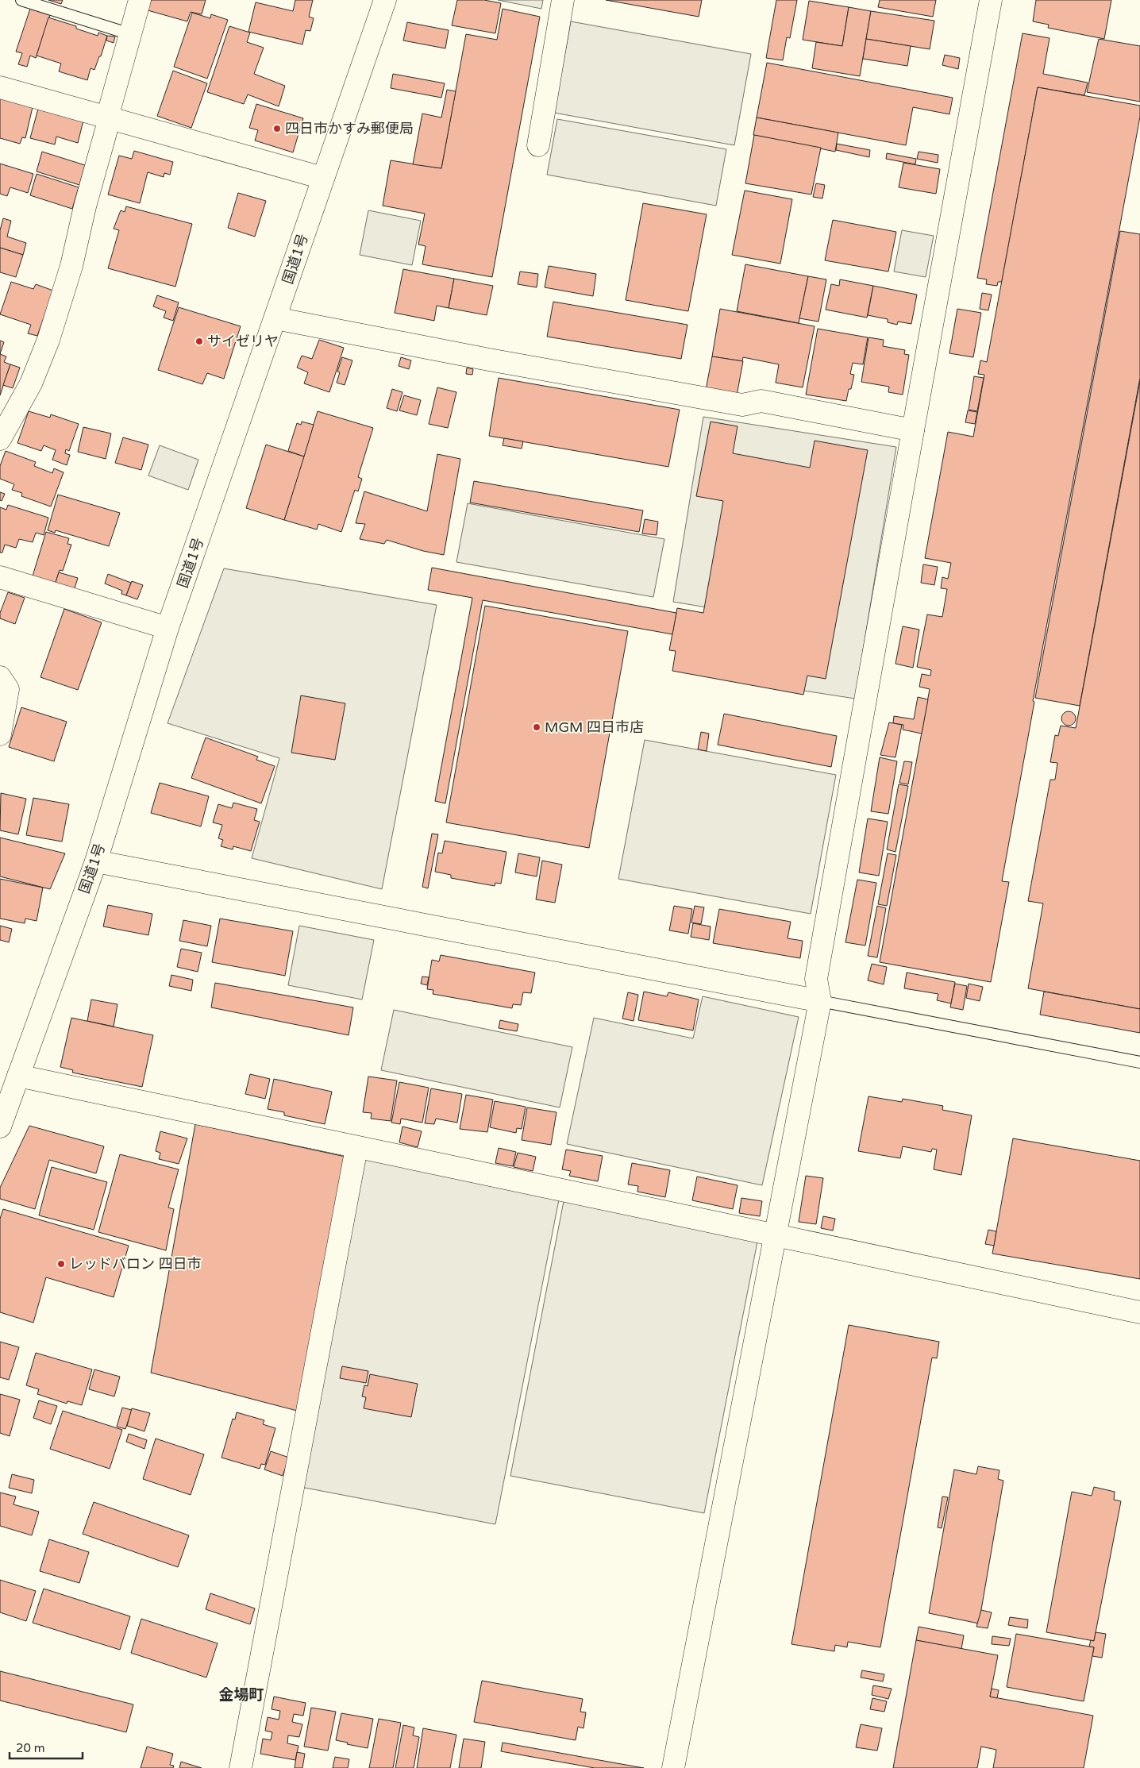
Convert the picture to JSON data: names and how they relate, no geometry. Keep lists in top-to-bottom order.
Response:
{
  "streets": {
    "main road": ["国道1号"]
  },
  "districts": ["金場町"],
  "places": [
    "四日市かすみ郵便局",
    "サイゼリヤ",
    "MGM 四日市店",
    "レッドバロン 四日市"
  ],
  "scale_bar": "20 m"
}
